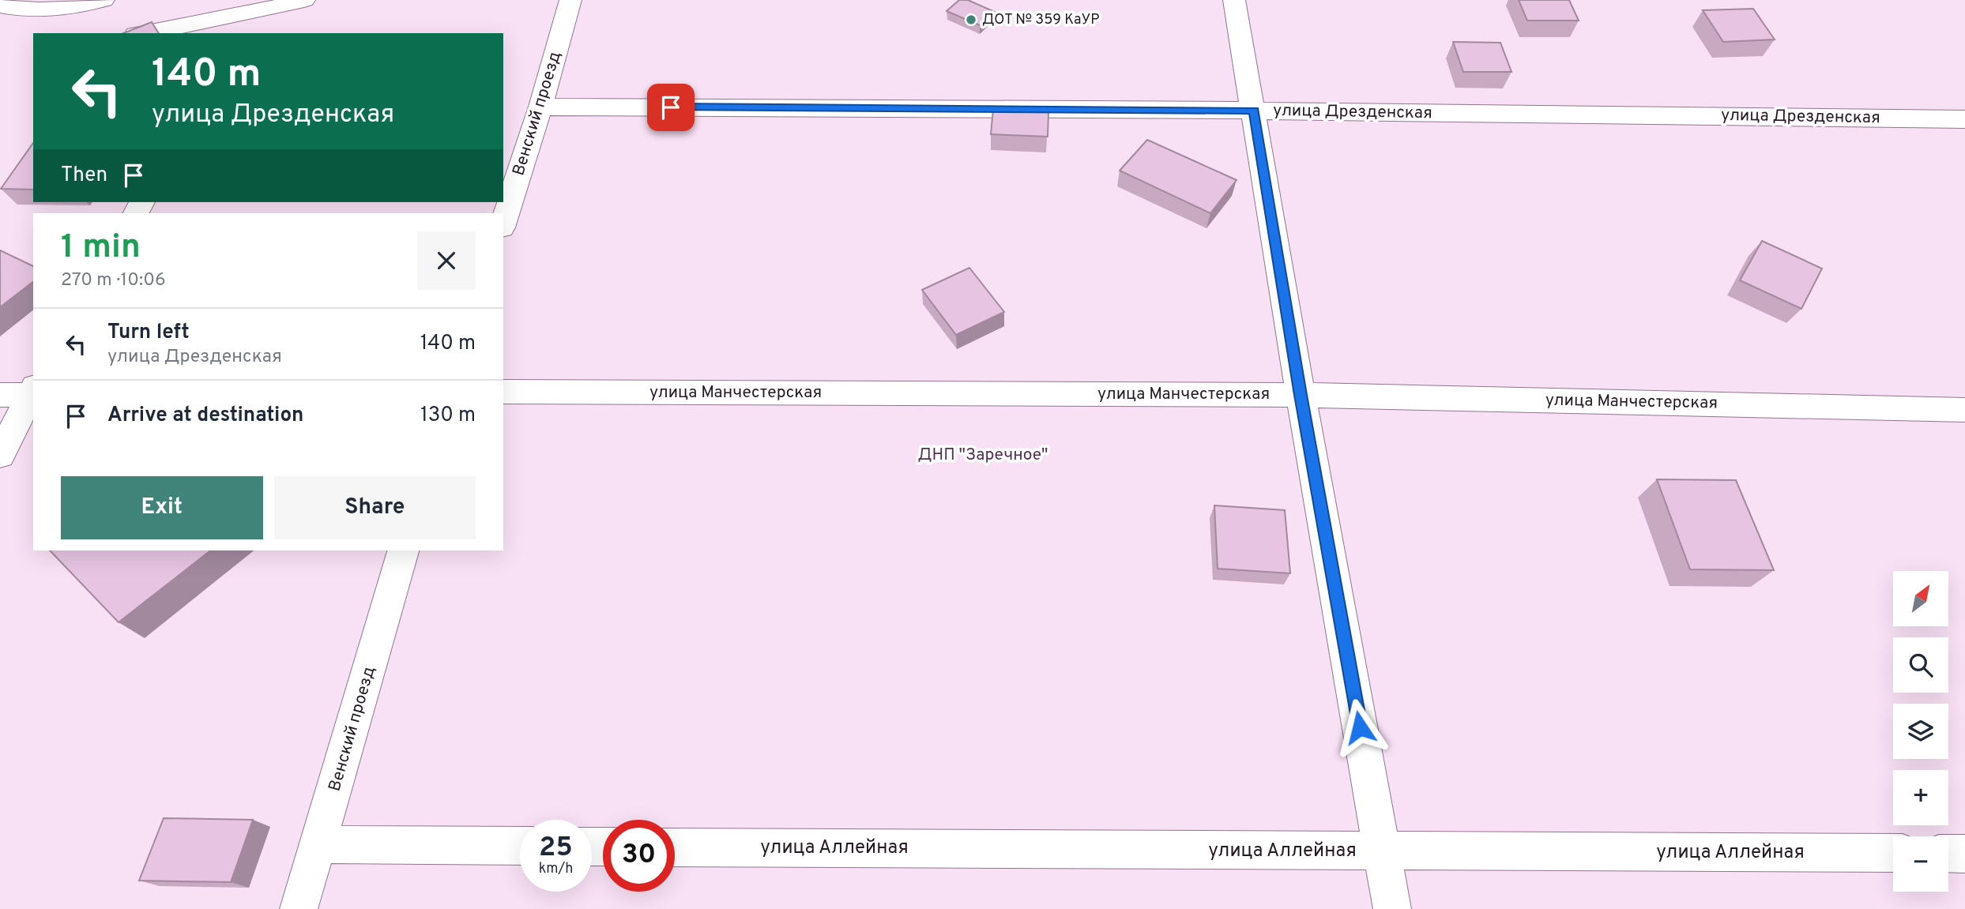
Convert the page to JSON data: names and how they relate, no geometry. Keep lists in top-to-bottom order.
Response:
{
  "streets": {
    "street": [
      "улица Дрезденская",
      "Венский проезд",
      "улица Манчестерская",
      "улица Аллейная"
    ]
  },
  "crossings": [
    ["улица Дрезденская", "Венский проезд"]
  ],
  "parks": ["ДНП \"Заречное\""],
  "places": ["ДОТ № 359 КаУР"],
  "north": "top right",
  "page": {
    "turn": ["140 m", "улица Дрезденская"],
    "then": "Then",
    "heading": ["1 min", "270 m · 10:06"],
    "list": [
      {
        "name": "Turn left",
        "note": "улица Дрезденская",
        "value": "140 m"
      },
      {
        "name": "Arrive at destination",
        "value": "130 m"
      }
    ],
    "buttons": ["Exit", "Share"],
    "map_buttons": ["+", "−"],
    "speed": "25 km/h",
    "limit": "30"
  }
}
